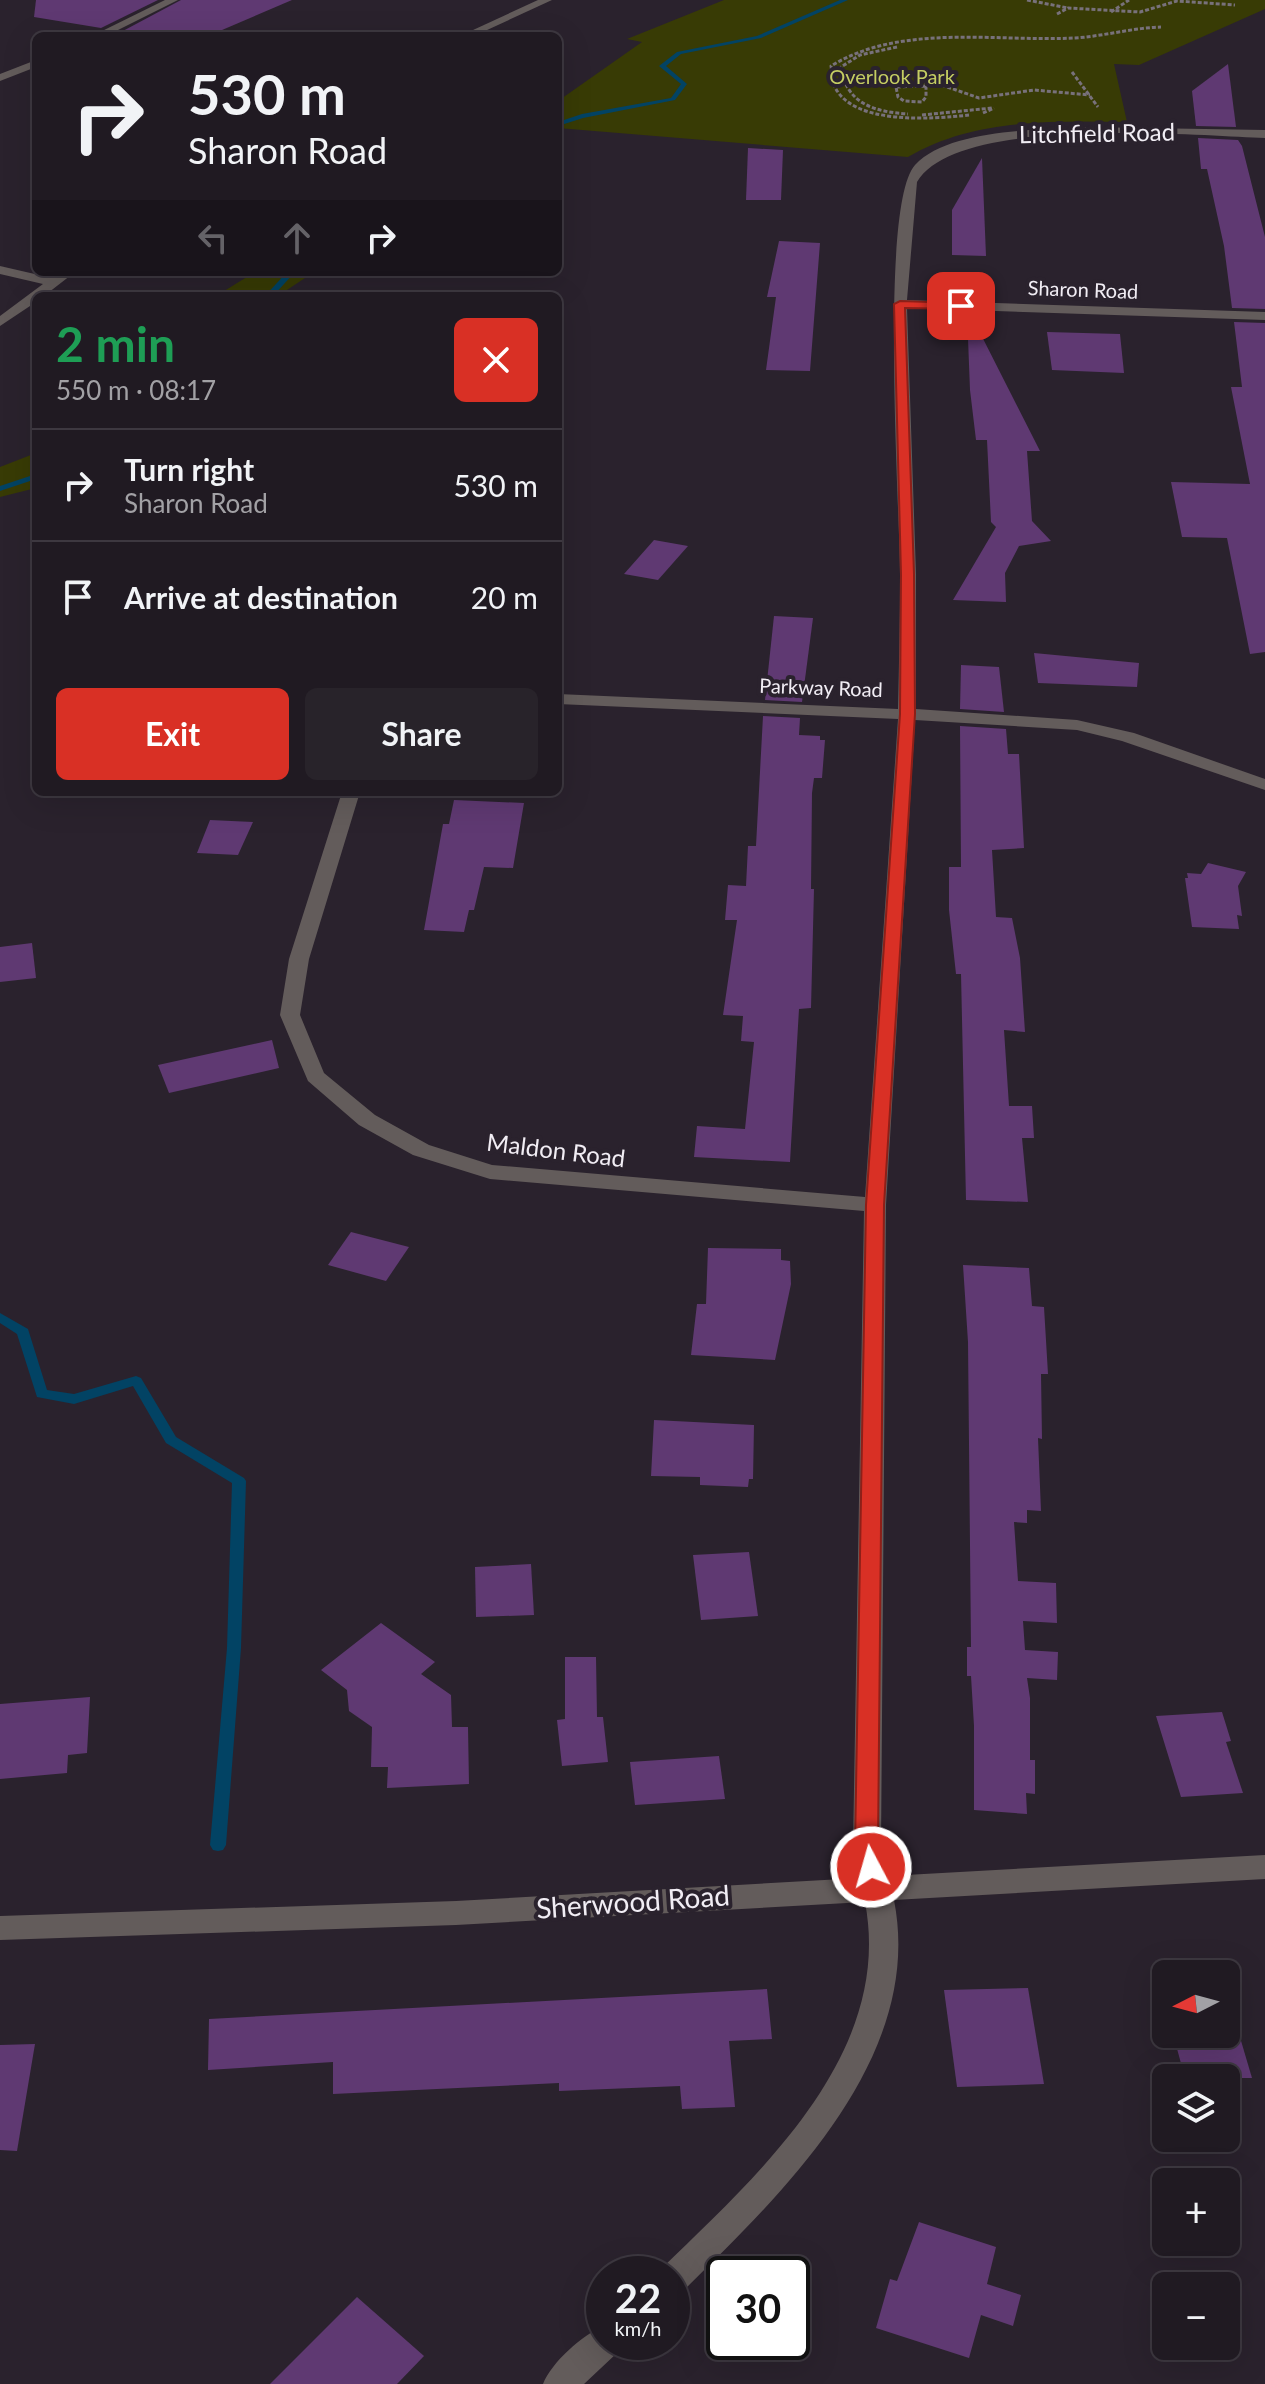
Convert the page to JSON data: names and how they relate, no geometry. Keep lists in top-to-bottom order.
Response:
{
  "streets": {
    "street": [
      "Litchfield Road",
      "Sharon Road",
      "Parkway Road",
      "Maldon Road",
      "Sherwood Road"
    ]
  },
  "crossings": [
    ["Litchfield Road", "Sharon Road"],
    ["Litchfield Road", "Parkway Road"],
    ["Litchfield Road", "Maldon Road"],
    ["Litchfield Road", "Sherwood Road"]
  ],
  "parks": ["Overlook Park"],
  "north": "left",
  "page": {
    "turn": ["530 m", "Sharon Road"],
    "heading": ["2 min", "550 m · 08:17"],
    "list": [
      {
        "name": "Turn right",
        "note": "Sharon Road",
        "value": "530 m"
      },
      {
        "name": "Arrive at destination",
        "value": "20 m"
      }
    ],
    "buttons": ["Exit", "Share"],
    "map_buttons": ["+", "−"],
    "speed": "22 km/h",
    "limit": "30"
  }
}
